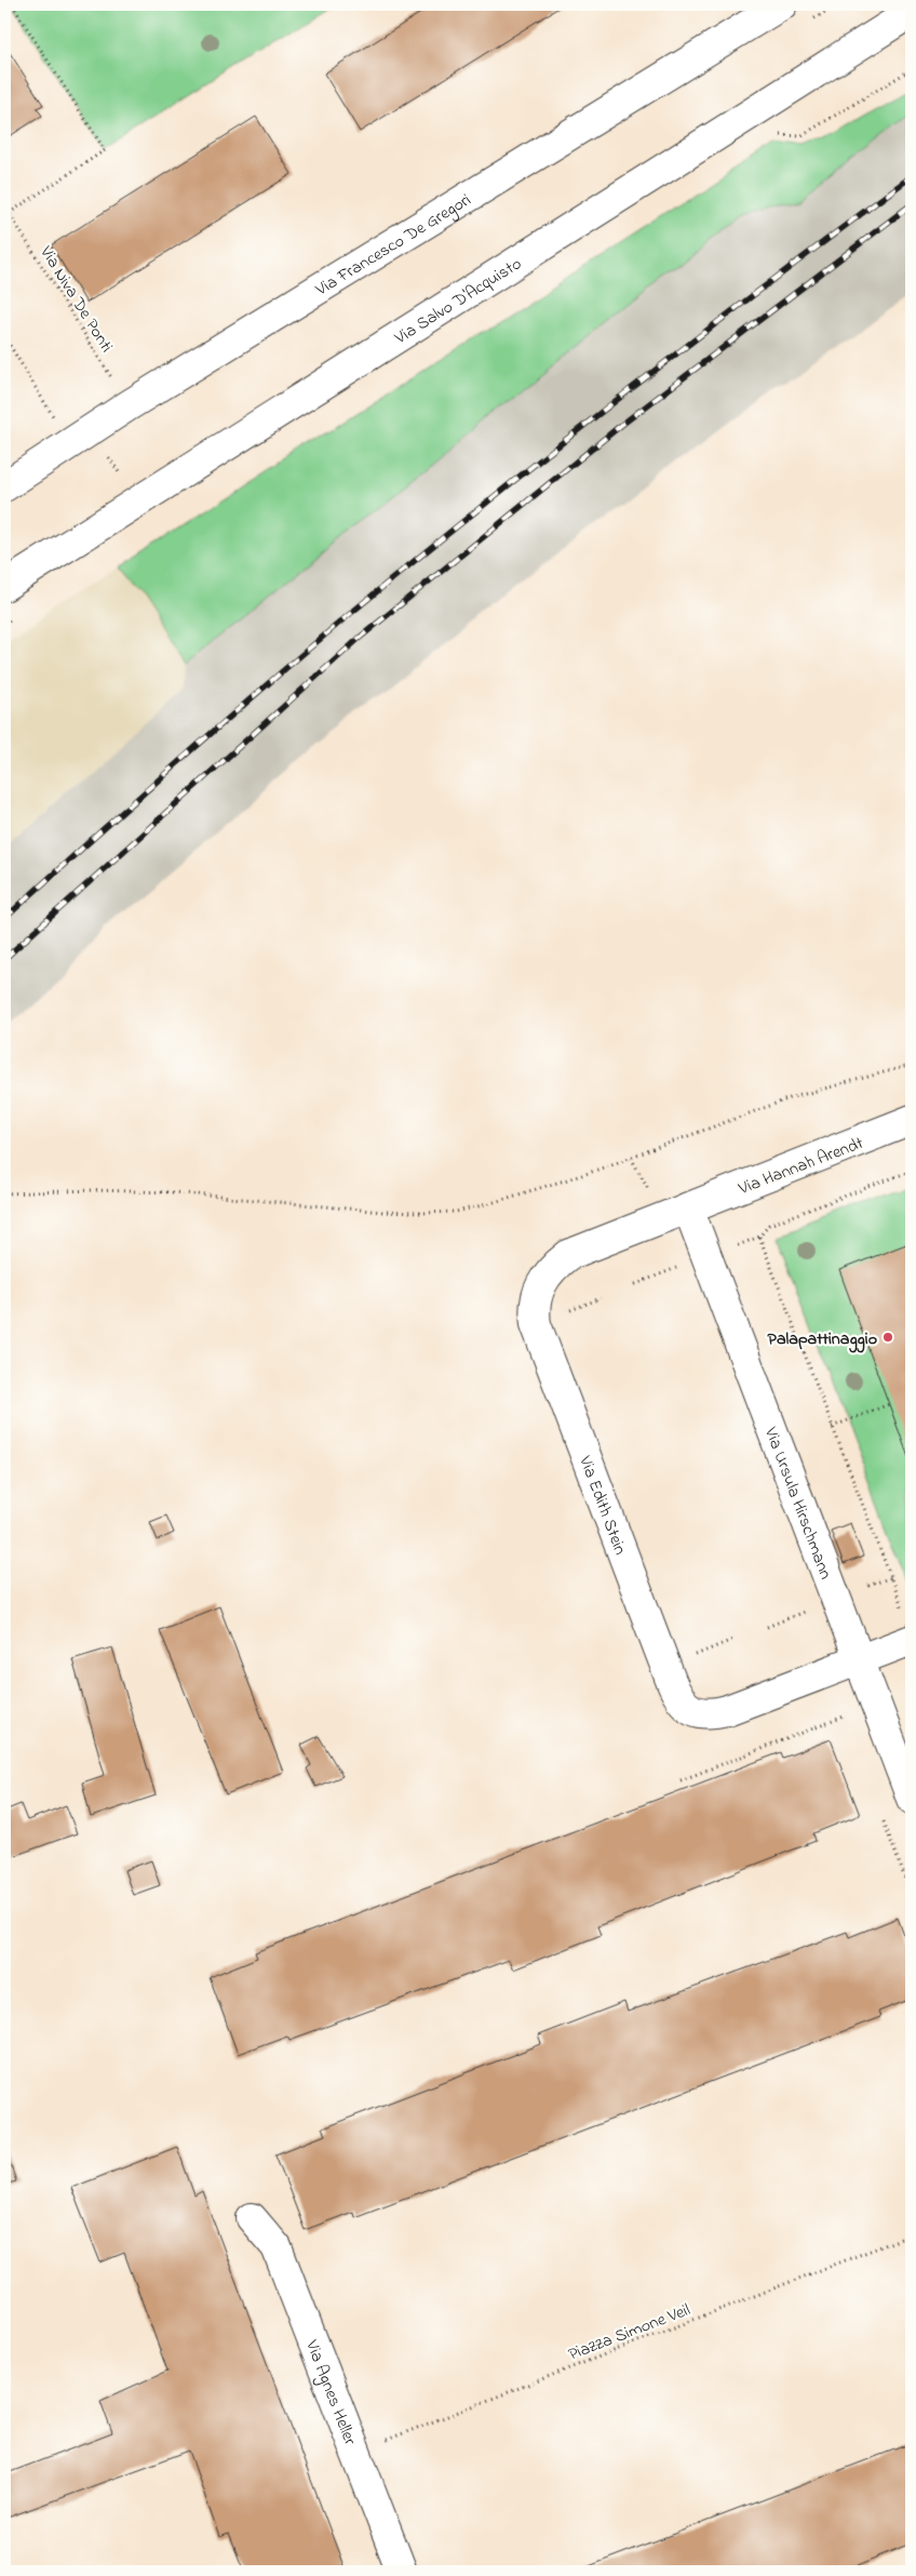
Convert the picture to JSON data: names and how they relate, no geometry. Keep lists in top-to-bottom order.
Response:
{
  "streets": {
    "street": [
      "Via Francesco De Gregori",
      "Via Salvo D'Acquisto",
      "Via Hannah Arendt",
      "Via Ursula Hirschmann",
      "Via Edith Stein",
      "Via Agnes Heller"
    ],
    "path": ["Via Niva De Ponti", "Piazza Simone Veil"]
  },
  "crossings": [
    ["Via Francesco De Gregori", "Via Niva De Ponti"],
    ["Via Hannah Arendt", "Via Ursula Hirschmann"],
    ["Via Hannah Arendt", "Via Edith Stein"],
    ["Via Ursula Hirschmann", "Via Edith Stein"],
    ["Piazza Simone Veil", "Via Agnes Heller"]
  ],
  "places": ["Palapattinaggio"]
}
